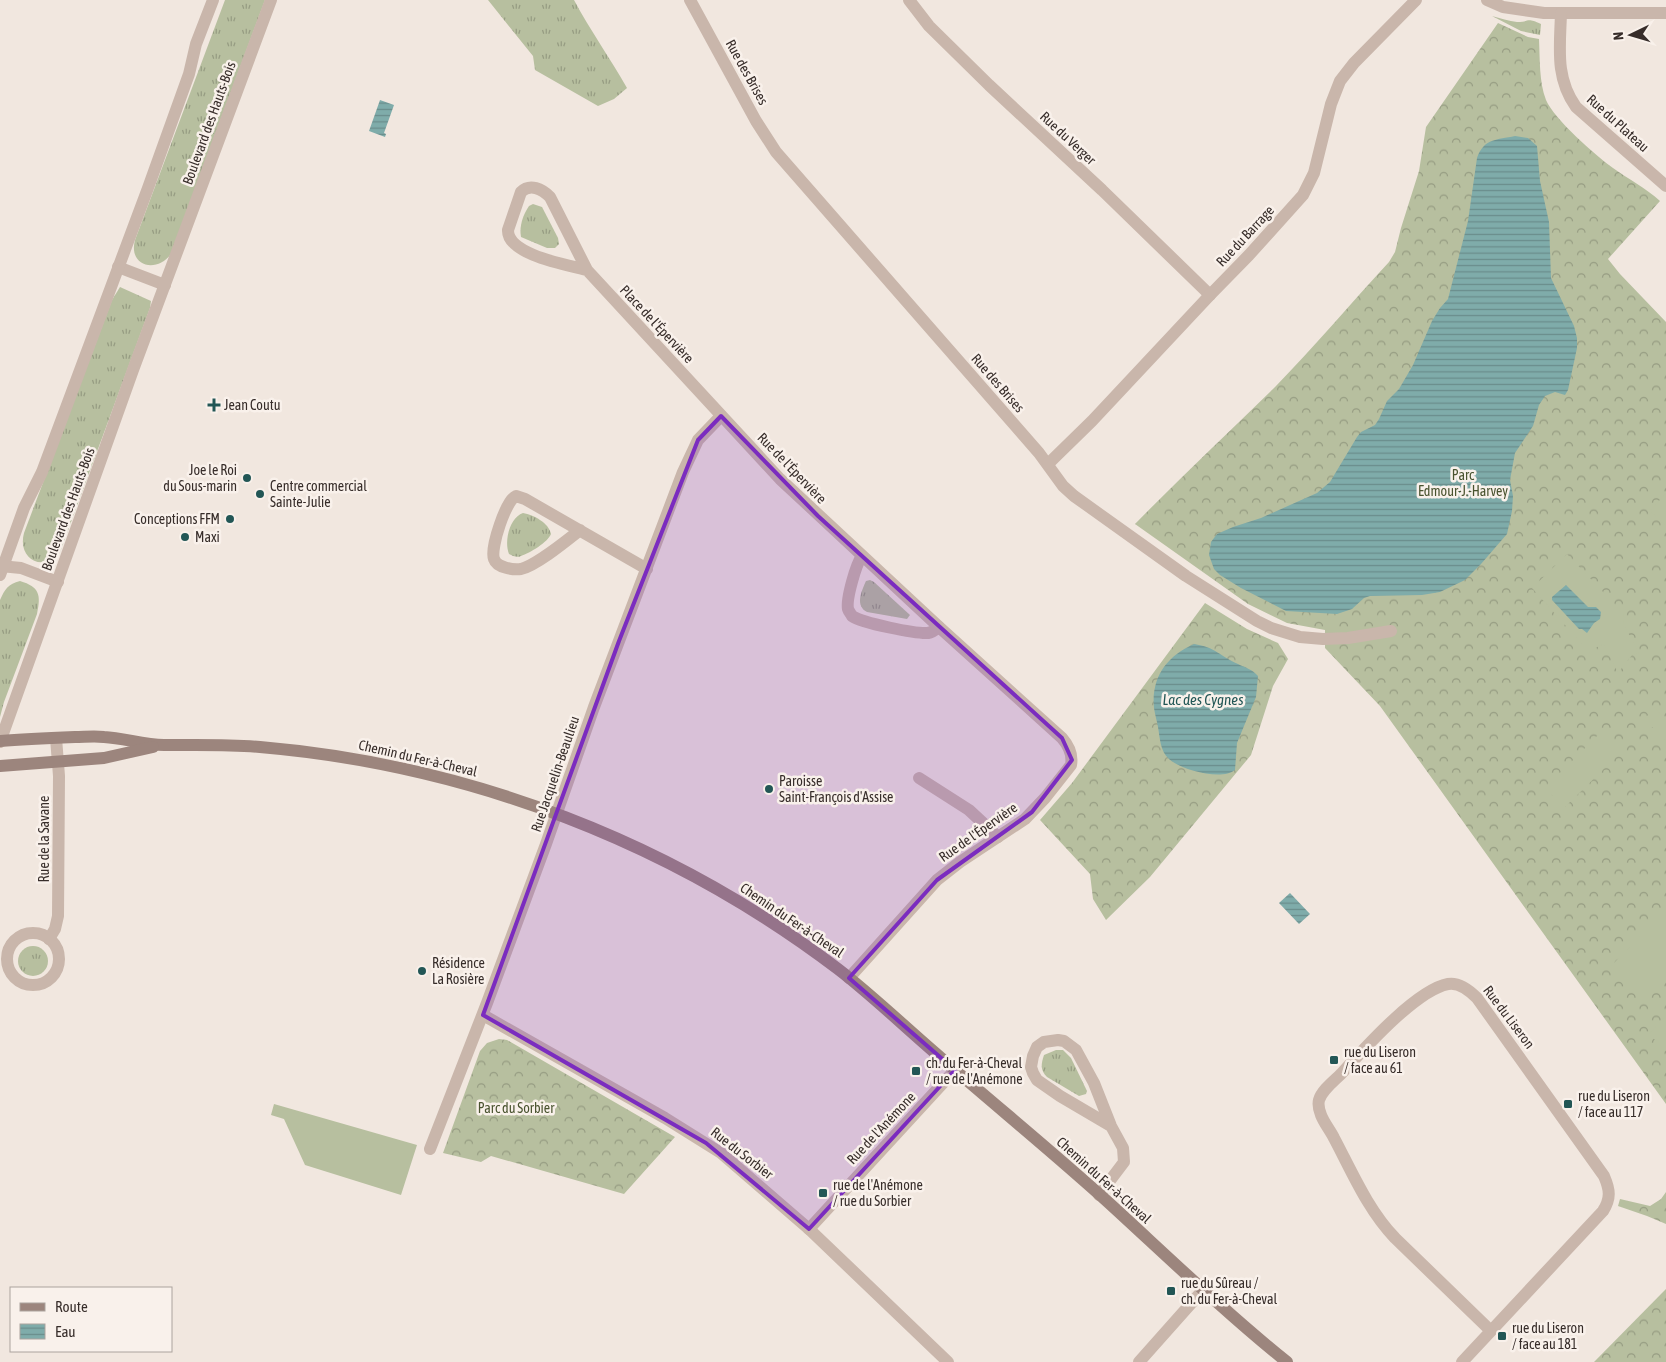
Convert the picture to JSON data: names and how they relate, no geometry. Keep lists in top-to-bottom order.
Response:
{
  "streets": {
    "street": [
      "Rue des Brises",
      "Boulevard des Hauts-Bois",
      "Rue du Plateau",
      "Rue du Verger",
      "Rue du Barrage",
      "Place de l'Épervière",
      "Rue de l'Épervière",
      "Chemin du Fer-à-Cheval",
      "Rue Jacquelin-Beaulieu",
      "Rue de la Savane",
      "Rue du Liseron",
      "Rue de l'Anémone",
      "Rue du Sorbier"
    ]
  },
  "crossings": [
    ["Rue des Brises", "Rue du Barrage"],
    ["Boulevard des Hauts-Bois", "Chemin du Fer-à-Cheval"],
    ["Rue du Verger", "Rue du Barrage"],
    ["Place de l'Épervière", "Rue de l'Épervière"],
    ["Rue de l'Épervière", "Chemin du Fer-à-Cheval"],
    ["Rue de l'Épervière", "Rue Jacquelin-Beaulieu"],
    ["Chemin du Fer-à-Cheval", "Rue Jacquelin-Beaulieu"],
    ["Chemin du Fer-à-Cheval", "Rue de la Savane"],
    ["Chemin du Fer-à-Cheval", "Rue de l'Anémone"],
    ["Rue Jacquelin-Beaulieu", "Rue du Sorbier"],
    ["Rue de l'Anémone", "Rue du Sorbier"]
  ],
  "water": ["Lac des Cygnes"],
  "parks": ["Parc Edmour-J.-Harvey", "Parc du Sorbier"],
  "places": {
    "health": ["Jean Coutu"],
    "other": [
      "Joe le Roi du Sous-marin",
      "Centre commercial Sainte-Julie",
      "Conceptions FFM",
      "Maxi",
      "Paroisse Saint-François d'Assise",
      "Résidence La Rosière"
    ],
    "transit": [
      "rue du Liseron / face au 61",
      "ch. du Fer-à-Cheval / rue de l'Anémone",
      "rue du Liseron / face au 117",
      "rue de l'Anémone / rue du Sorbier",
      "rue du Sûreau / ch. du Fer-à-Cheval",
      "rue du Liseron / face au 181"
    ]
  },
  "legend": ["Route", "Eau"],
  "north": "left"
}
